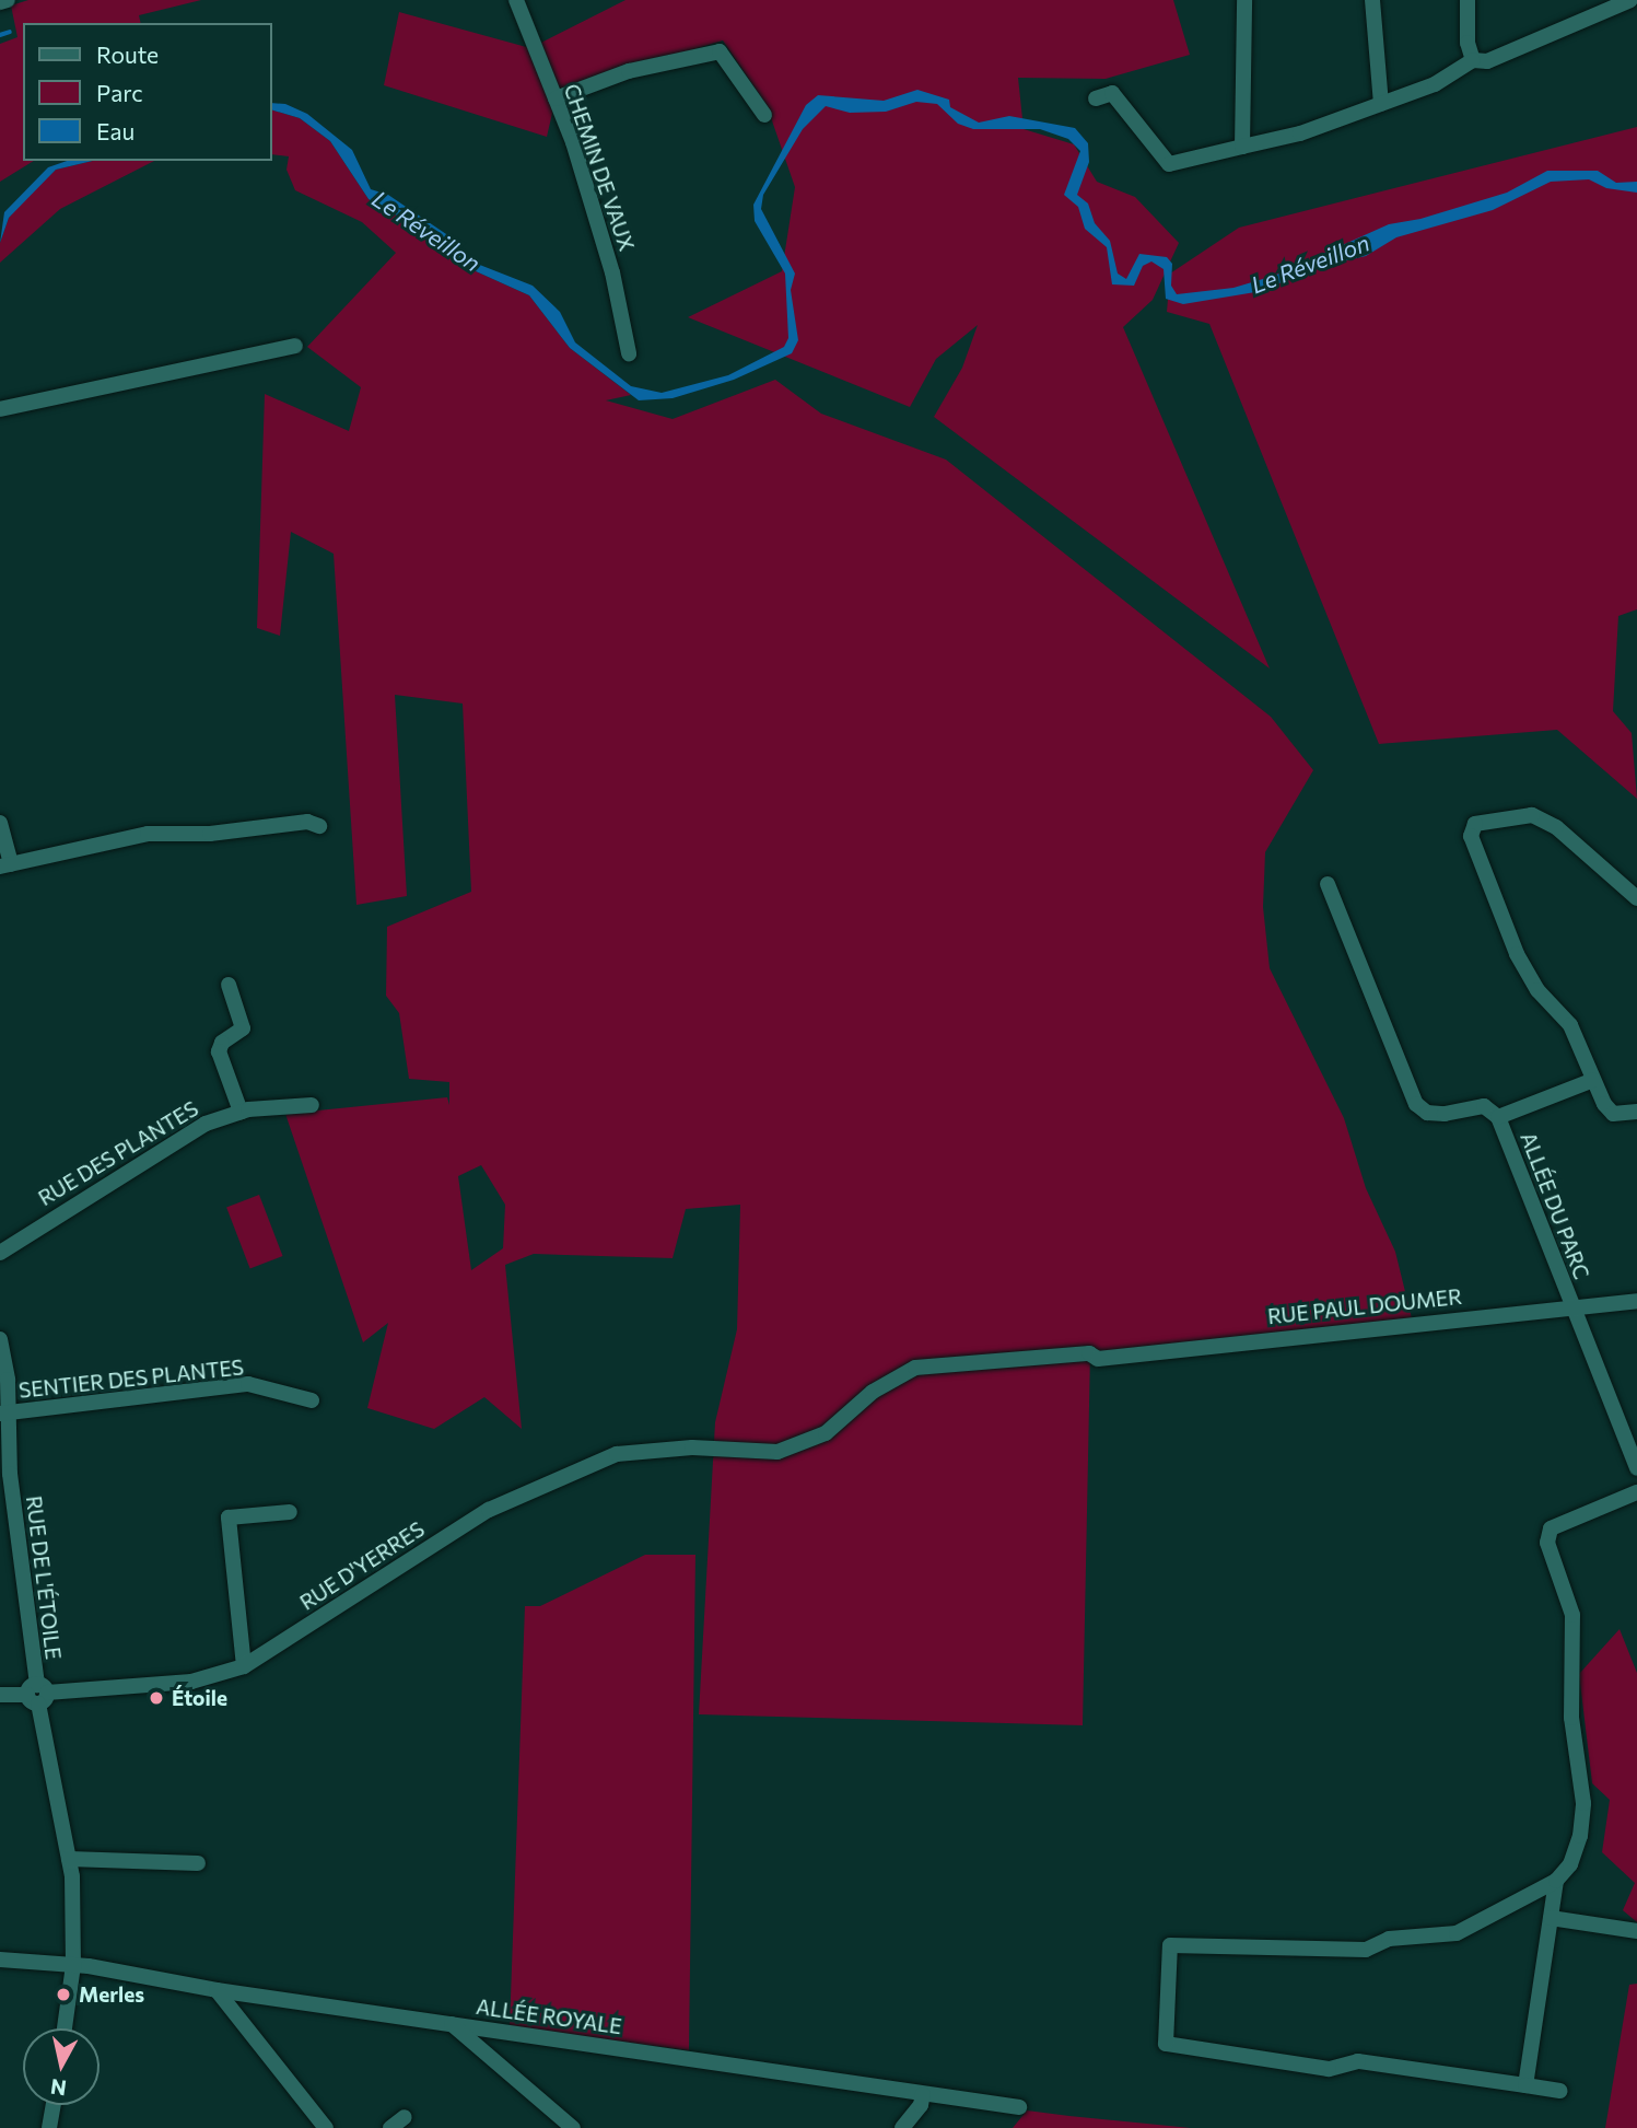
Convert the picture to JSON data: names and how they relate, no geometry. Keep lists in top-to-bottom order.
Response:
{
  "streets": {
    "street": [
      "CHEMIN DE VAUX",
      "RUE DES PLANTES",
      "ALLÉE DU PARC",
      "RUE PAUL DOUMER",
      "SENTIER DES PLANTES",
      "RUE D'YERRES",
      "RUE DE L'ÉTOILE",
      "ALLÉE ROYALE"
    ]
  },
  "crossings": [
    ["ALLÉE DU PARC", "RUE PAUL DOUMER"],
    ["RUE PAUL DOUMER", "RUE D'YERRES"],
    ["SENTIER DES PLANTES", "RUE DE L'ÉTOILE"],
    ["RUE D'YERRES", "RUE DE L'ÉTOILE"],
    ["RUE DE L'ÉTOILE", "ALLÉE ROYALE"]
  ],
  "water": ["Le Réveillon"],
  "places": ["Étoile", "Merles"],
  "legend": ["Route", "Parc", "Eau"],
  "north": "bottom"
}
